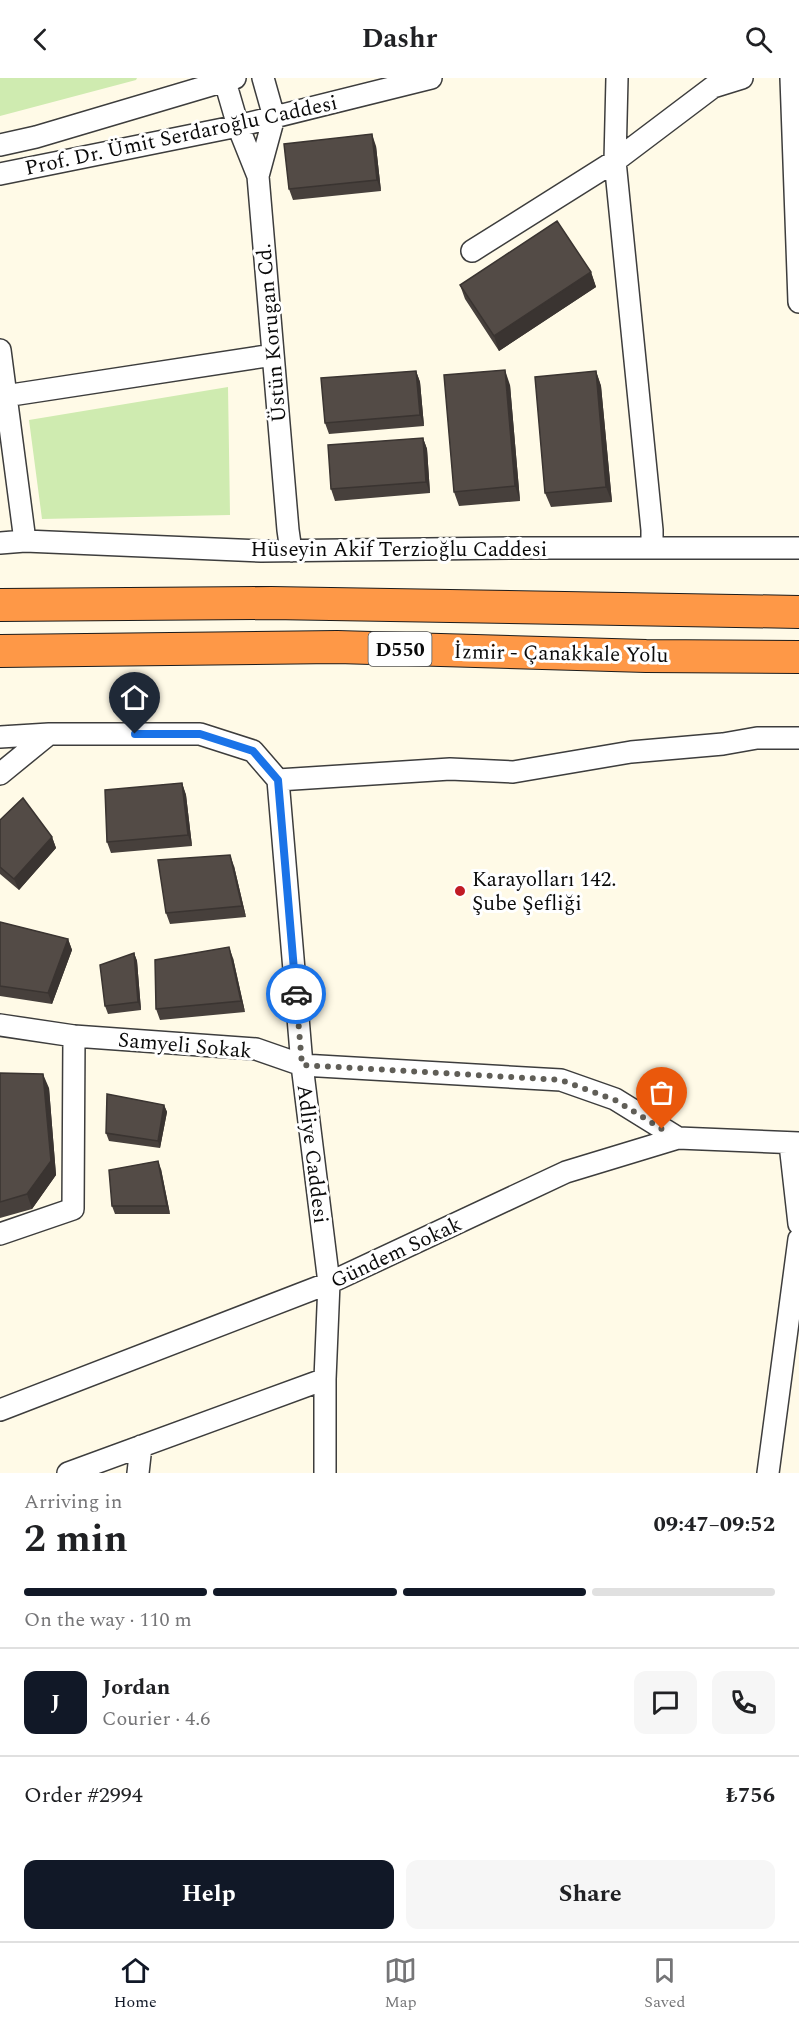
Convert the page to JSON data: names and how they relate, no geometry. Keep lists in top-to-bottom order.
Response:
{
  "streets": {
    "highway": ["D550", "İzmir - Çanakkale Yolu"],
    "street": [
      "Prof. Dr. Ümit Serdaroğlu Caddesi",
      "Üstün Korugan Cd.",
      "Hüseyin Akif Terzioğlu Caddesi",
      "Samyeli Sokak",
      "Adliye Caddesi",
      "Gündem Sokak"
    ]
  },
  "crossings": [
    ["Prof. Dr. Ümit Serdaroğlu Caddesi", "Üstün Korugan Cd."],
    ["Üstün Korugan Cd.", "Hüseyin Akif Terzioğlu Caddesi"],
    ["Samyeli Sokak", "Adliye Caddesi"],
    ["Samyeli Sokak", "Gündem Sokak"],
    ["Adliye Caddesi", "Gündem Sokak"]
  ],
  "places": ["Karayolları 142. Şube Şefliği"],
  "page": {
    "header": "Dashr",
    "heading": ["2 min", "Arriving in", "09:47–09:52"],
    "panel": [
      "Jordan",
      "Courier · 4.6",
      "Order #2994",
      "₺756"
    ],
    "bar": "On the way · 110 m",
    "round": "J",
    "buttons": ["Help", "Share"],
    "tabs": ["Home", "Map", "Saved"]
  }
}
